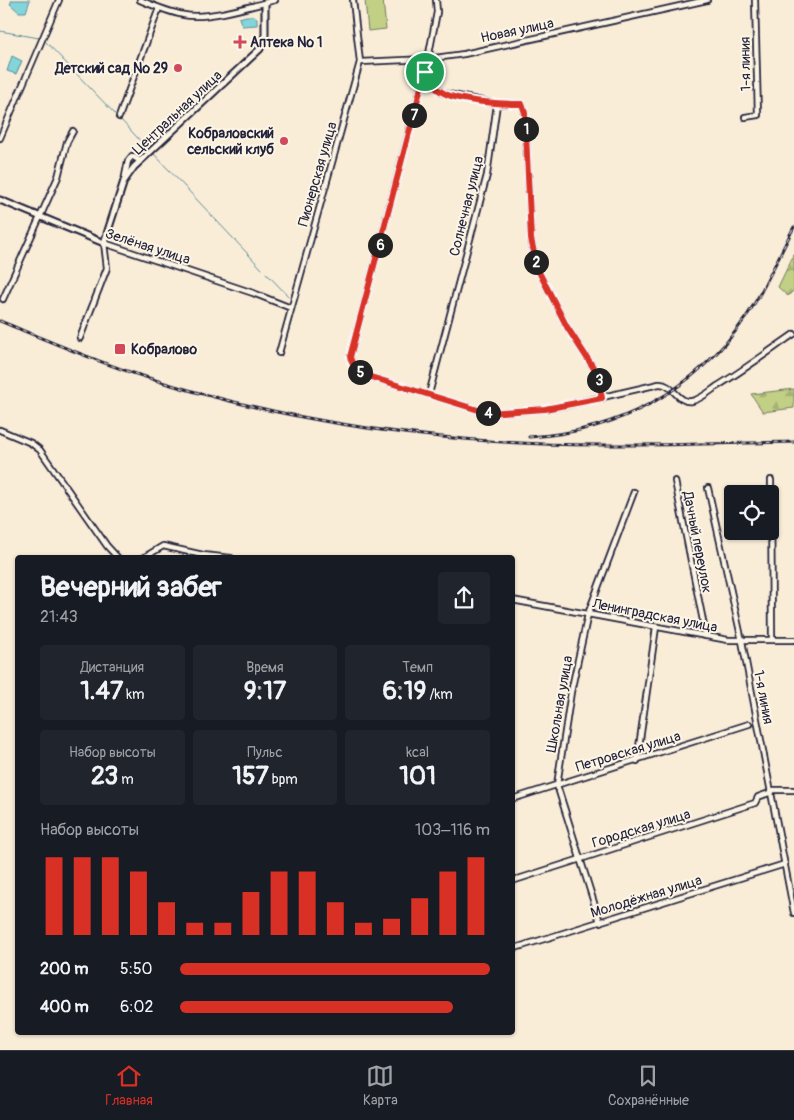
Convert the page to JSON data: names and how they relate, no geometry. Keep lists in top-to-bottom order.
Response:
{
  "streets": {
    "street": [
      "Новая улица",
      "1-я линия",
      "Центральная улица",
      "Пионерская улица",
      "Солнечная улица",
      "Зелёная улица",
      "Дачный переулок",
      "Ленинградская улица",
      "Школьная улица",
      "Петровская улица",
      "Городская улица",
      "Молодёжная улица"
    ]
  },
  "crossings": [
    ["Новая улица", "Пионерская улица"],
    ["1-я линия", "Ленинградская улица"],
    ["1-я линия", "Городская улица"],
    ["1-я линия", "Молодёжная улица"],
    ["Центральная улица", "Зелёная улица"],
    ["Пионерская улица", "Зелёная улица"],
    ["Дачный переулок", "Ленинградская улица"],
    ["Ленинградская улица", "Школьная улица"],
    ["Школьная улица", "Петровская улица"],
    ["Школьная улица", "Городская улица"],
    ["Школьная улица", "Молодёжная улица"]
  ],
  "places": {
    "health": ["Аптека № 1"],
    "other": ["Детский сад № 29", "Кобраловский сельский клуб"],
    "transit": ["Кобралово"]
  },
  "page": {
    "pins": [
      "7",
      "1",
      "6",
      "2",
      "5",
      "3",
      "4"
    ],
    "heading": ["Вечерний забег", "21:43"],
    "stats": [
      ["Дистанция", "1.47 km"],
      ["Время", "9:17"],
      ["Темп", "6:19 /km"],
      ["Набор высоты", "23 m"],
      ["Пульс", "157 bpm"],
      ["kcal", "101"]
    ],
    "chart": ["Набор высоты", "103–116 m"],
    "list": [
      {
        "name": "200 m",
        "note": "5:50"
      },
      {
        "name": "400 m",
        "note": "6:02"
      }
    ],
    "tabs": ["Главная", "Карта", "Сохранённые"]
  }
}
